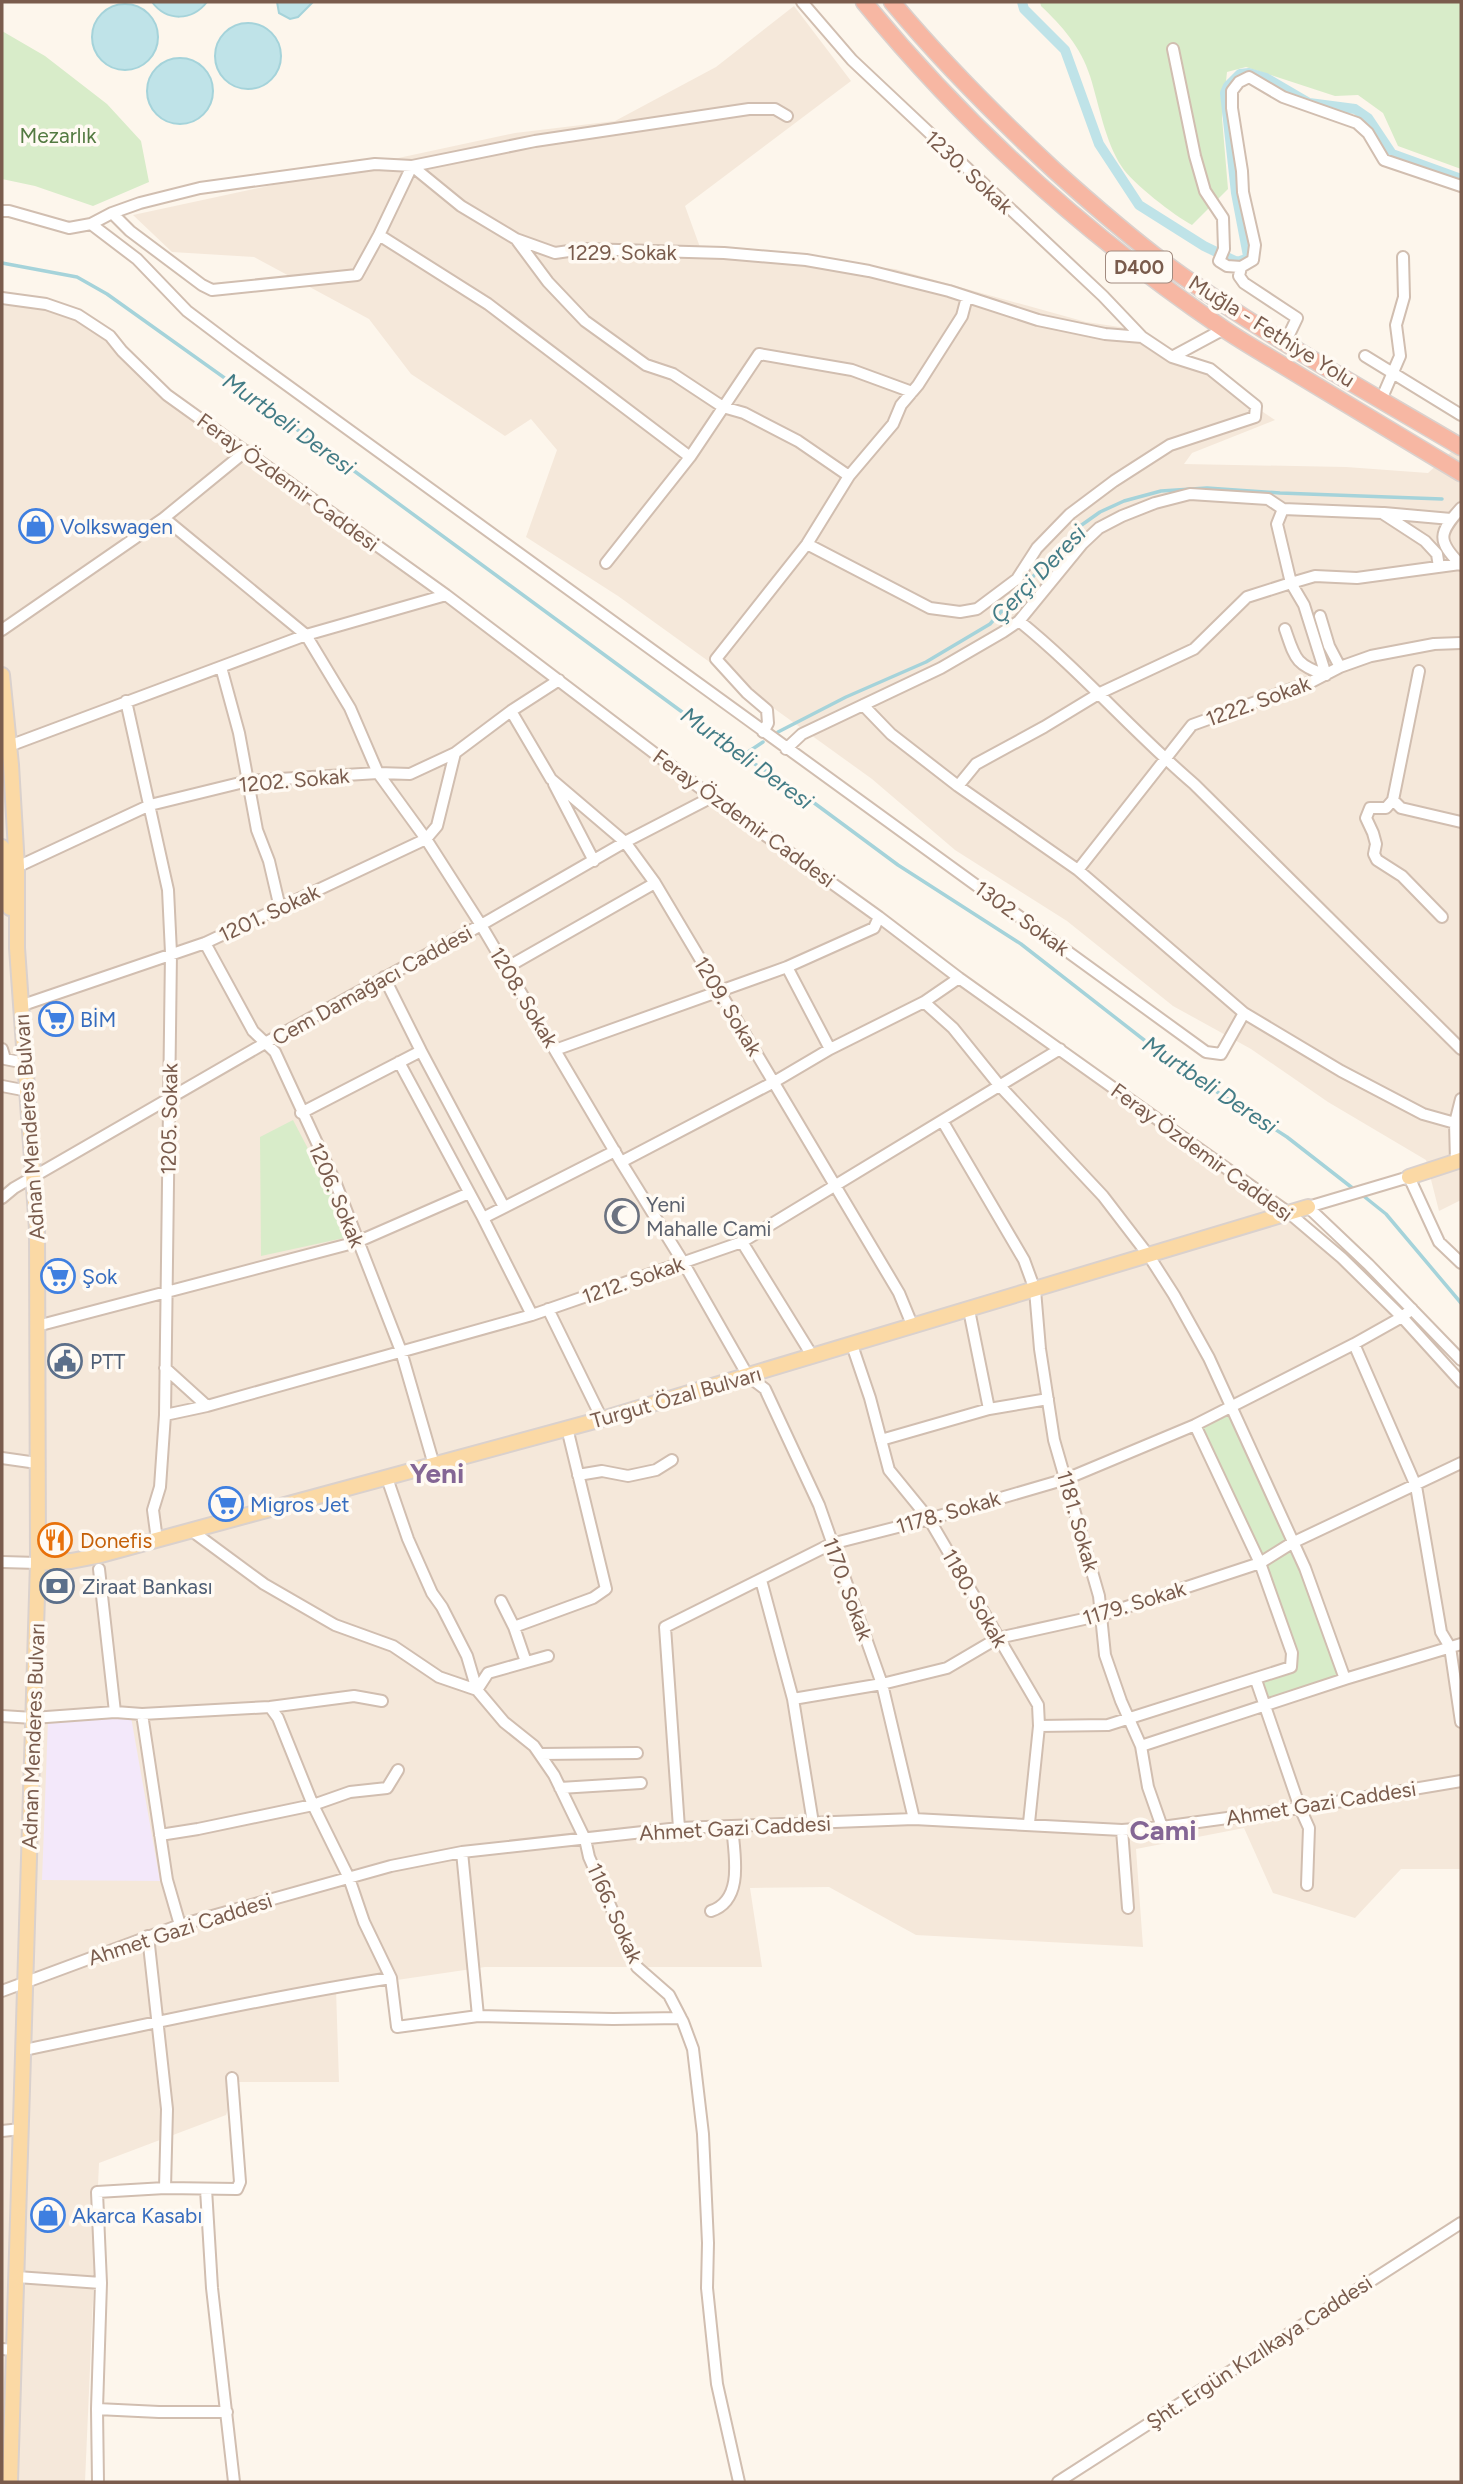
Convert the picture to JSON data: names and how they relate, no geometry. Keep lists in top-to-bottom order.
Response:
{
  "streets": {
    "highway": ["D400", "Muğla - Fethiye Yolu"],
    "main road": ["Adnan Menderes Bulvarı", "Turgut Özal Bulvarı"],
    "street": [
      "1230. Sokak",
      "1229. Sokak",
      "Feray Özdemir Caddesi",
      "1222. Sokak",
      "1202. Sokak",
      "1201. Sokak",
      "1302. Sokak",
      "Cem Damağacı Caddesi",
      "1208. Sokak",
      "1209. Sokak",
      "1205. Sokak",
      "1206. Sokak",
      "1212. Sokak",
      "1178. Sokak",
      "1181. Sokak",
      "1170. Sokak",
      "1180. Sokak",
      "1179. Sokak",
      "Ahmet Gazi Caddesi",
      "1166. Sokak",
      "Şht. Ergün Kızılkaya Caddesi"
    ]
  },
  "crossings": [
    ["1230. Sokak", "1229. Sokak"],
    ["Feray Özdemir Caddesi", "1202. Sokak"],
    ["Feray Özdemir Caddesi", "Cem Damağacı Caddesi"],
    ["Feray Özdemir Caddesi", "1212. Sokak"],
    ["Feray Özdemir Caddesi", "Turgut Özal Bulvarı"],
    ["Feray Özdemir Caddesi", "1178. Sokak"],
    ["1202. Sokak", "1208. Sokak"],
    ["1202. Sokak", "1209. Sokak"],
    ["1202. Sokak", "1205. Sokak"],
    ["1202. Sokak", "Adnan Menderes Bulvarı"],
    ["1201. Sokak", "1208. Sokak"],
    ["1201. Sokak", "1205. Sokak"],
    ["1201. Sokak", "Adnan Menderes Bulvarı"],
    ["1201. Sokak", "1206. Sokak"],
    ["Cem Damağacı Caddesi", "1208. Sokak"],
    ["Cem Damağacı Caddesi", "1209. Sokak"],
    ["Cem Damağacı Caddesi", "1205. Sokak"],
    ["Cem Damağacı Caddesi", "Adnan Menderes Bulvarı"],
    ["Cem Damağacı Caddesi", "1206. Sokak"],
    ["1208. Sokak", "1212. Sokak"],
    ["1208. Sokak", "Turgut Özal Bulvarı"],
    ["1208. Sokak", "1170. Sokak"],
    ["1209. Sokak", "1212. Sokak"],
    ["1209. Sokak", "Turgut Özal Bulvarı"],
    ["1205. Sokak", "1212. Sokak"],
    ["1205. Sokak", "Turgut Özal Bulvarı"],
    ["Adnan Menderes Bulvarı", "Turgut Özal Bulvarı"],
    ["Adnan Menderes Bulvarı", "Ahmet Gazi Caddesi"],
    ["1206. Sokak", "1212. Sokak"],
    ["1206. Sokak", "Turgut Özal Bulvarı"],
    ["1212. Sokak", "1181. Sokak"],
    ["Turgut Özal Bulvarı", "1181. Sokak"],
    ["Turgut Özal Bulvarı", "1170. Sokak"],
    ["Turgut Özal Bulvarı", "1180. Sokak"],
    ["1178. Sokak", "1181. Sokak"],
    ["1178. Sokak", "1170. Sokak"],
    ["1178. Sokak", "1180. Sokak"],
    ["1178. Sokak", "Ahmet Gazi Caddesi"],
    ["1181. Sokak", "1179. Sokak"],
    ["1181. Sokak", "Ahmet Gazi Caddesi"],
    ["1170. Sokak", "1179. Sokak"],
    ["1170. Sokak", "Ahmet Gazi Caddesi"],
    ["1180. Sokak", "1179. Sokak"],
    ["1180. Sokak", "Ahmet Gazi Caddesi"],
    ["Ahmet Gazi Caddesi", "1166. Sokak"]
  ],
  "districts": ["Yeni", "Cami"],
  "water": ["Murtbeli Deresi", "Çerçi Deresi"],
  "parks": ["Mezarlık"],
  "places": {
    "shop": ["Volkswagen", "Akarca Kasabı"],
    "supermarket": ["BİM", "Şok", "Migros Jet"],
    "mosque": ["Yeni Mahalle Cami"],
    "public building": ["PTT"],
    "restaurant": ["Donefis"],
    "bank": ["Ziraat Bankası"]
  }
}
